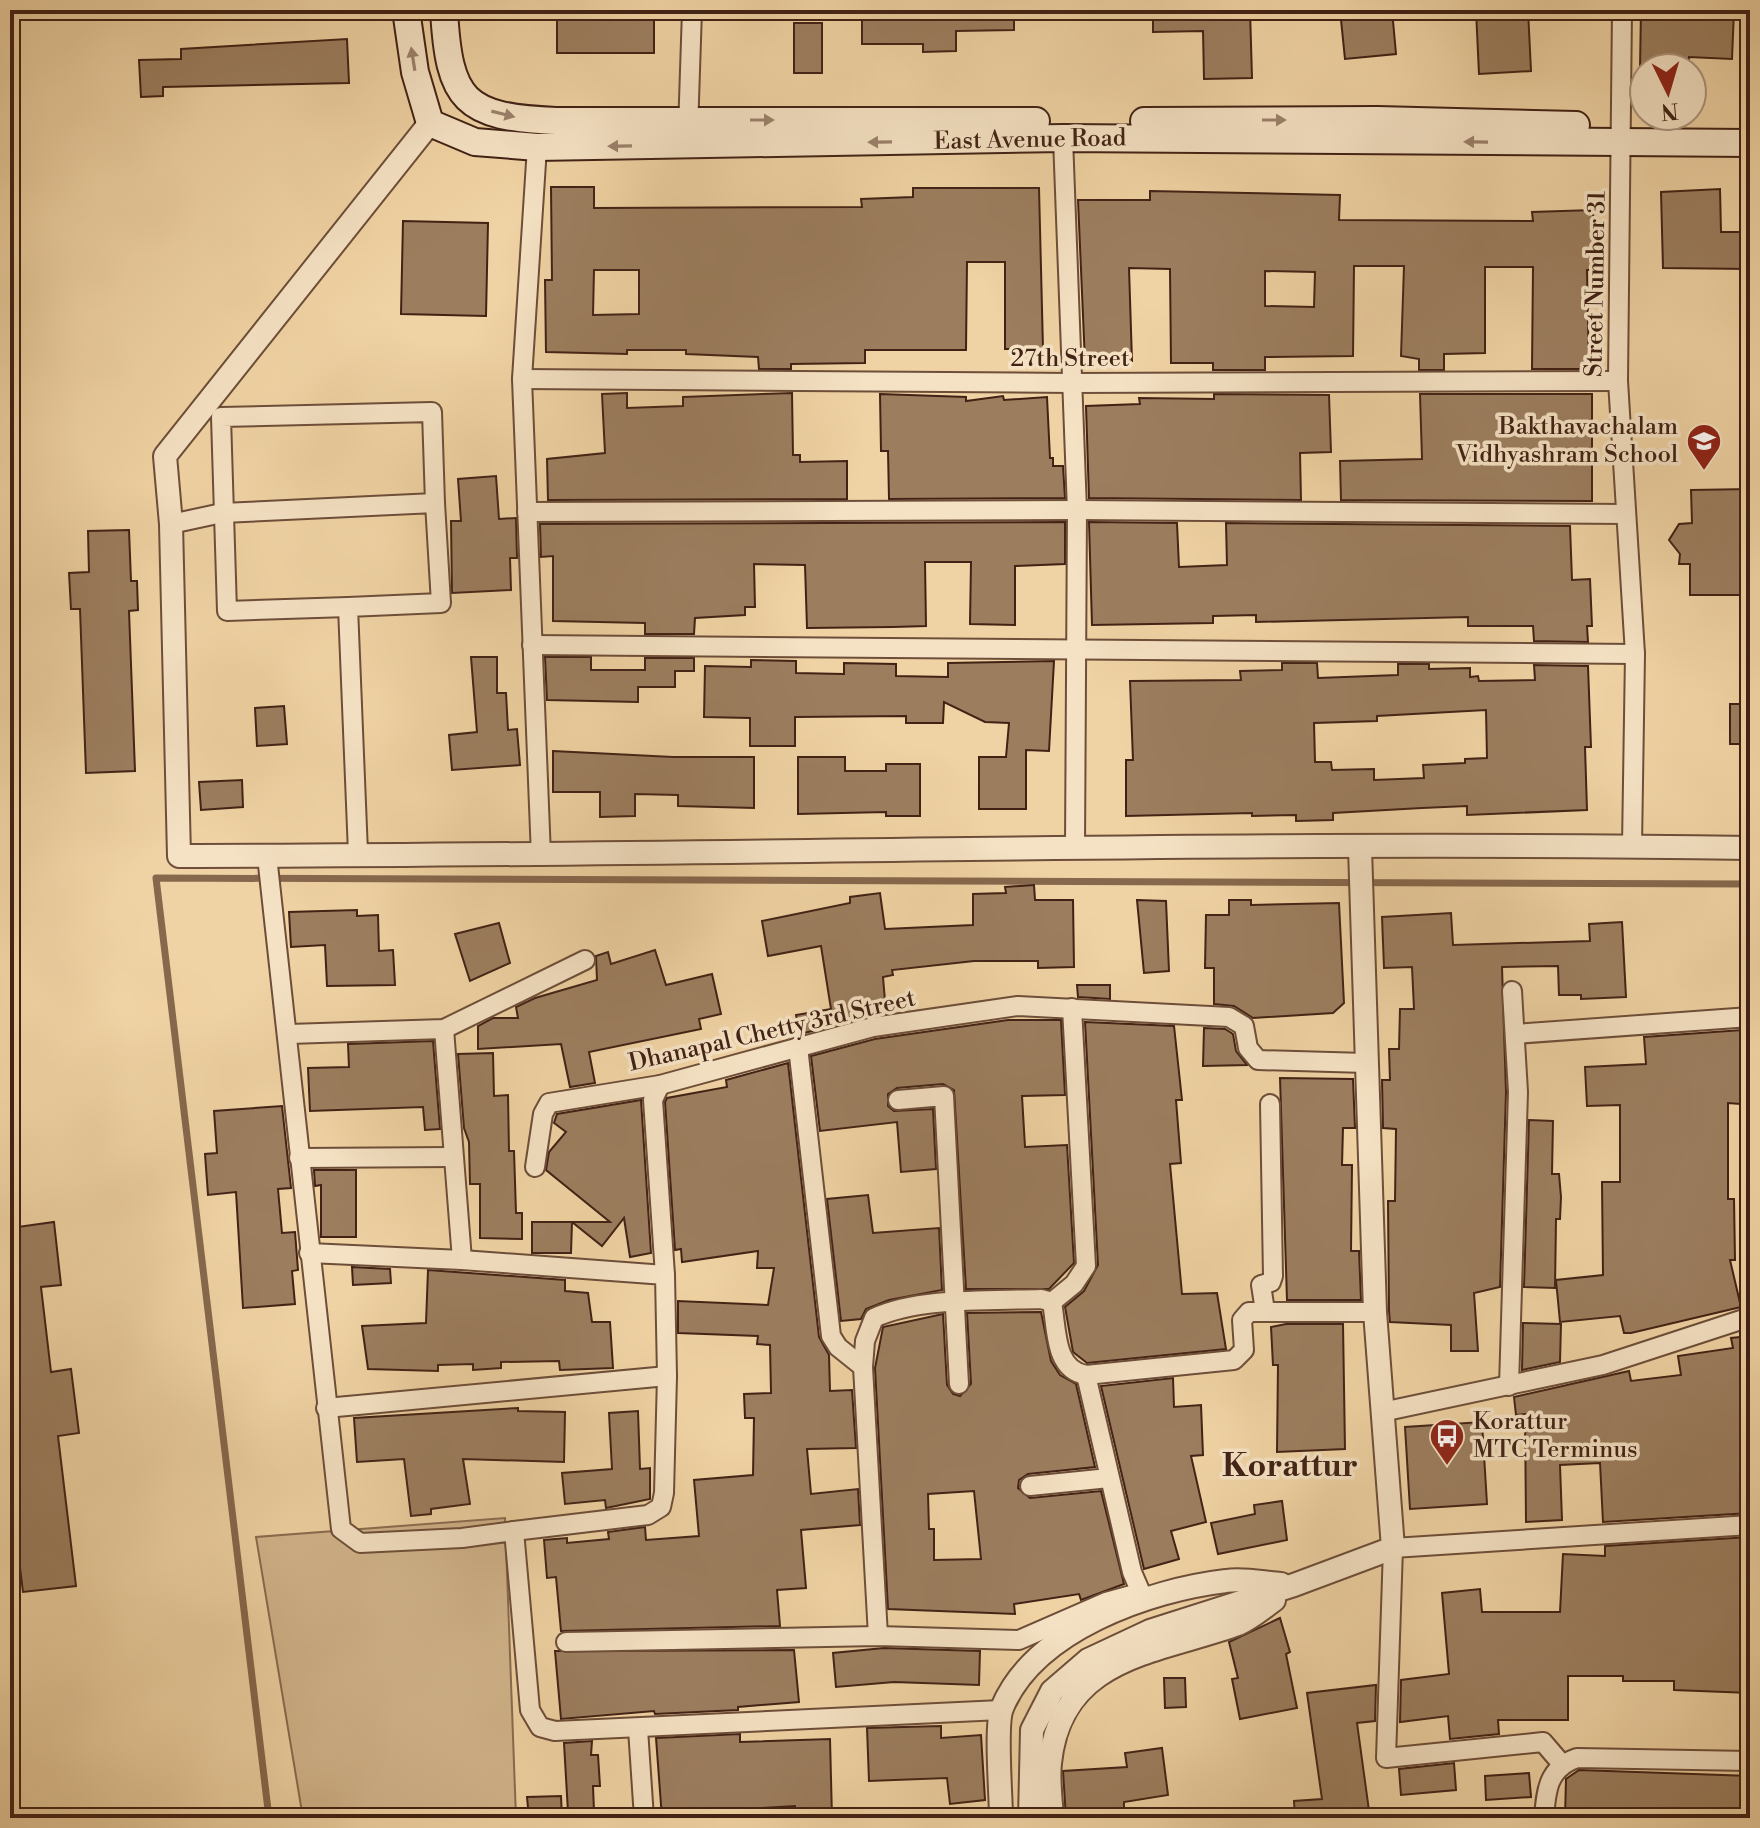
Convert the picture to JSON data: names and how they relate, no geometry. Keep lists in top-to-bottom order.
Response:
{
  "streets": {
    "main road": ["East Avenue Road"],
    "street": ["Street Number 31", "27th Street", "Dhanapal Chetty 3rd Street"]
  },
  "crossings": [
    ["East Avenue Road", "Street Number 31"],
    ["Street Number 31", "27th Street"]
  ],
  "districts": ["Korattur"],
  "places": {
    "school or university": ["Bakthavachalam Vidhyashram School"],
    "bus stop": ["Korattur MTC Terminus"]
  },
  "north": "bottom"
}
